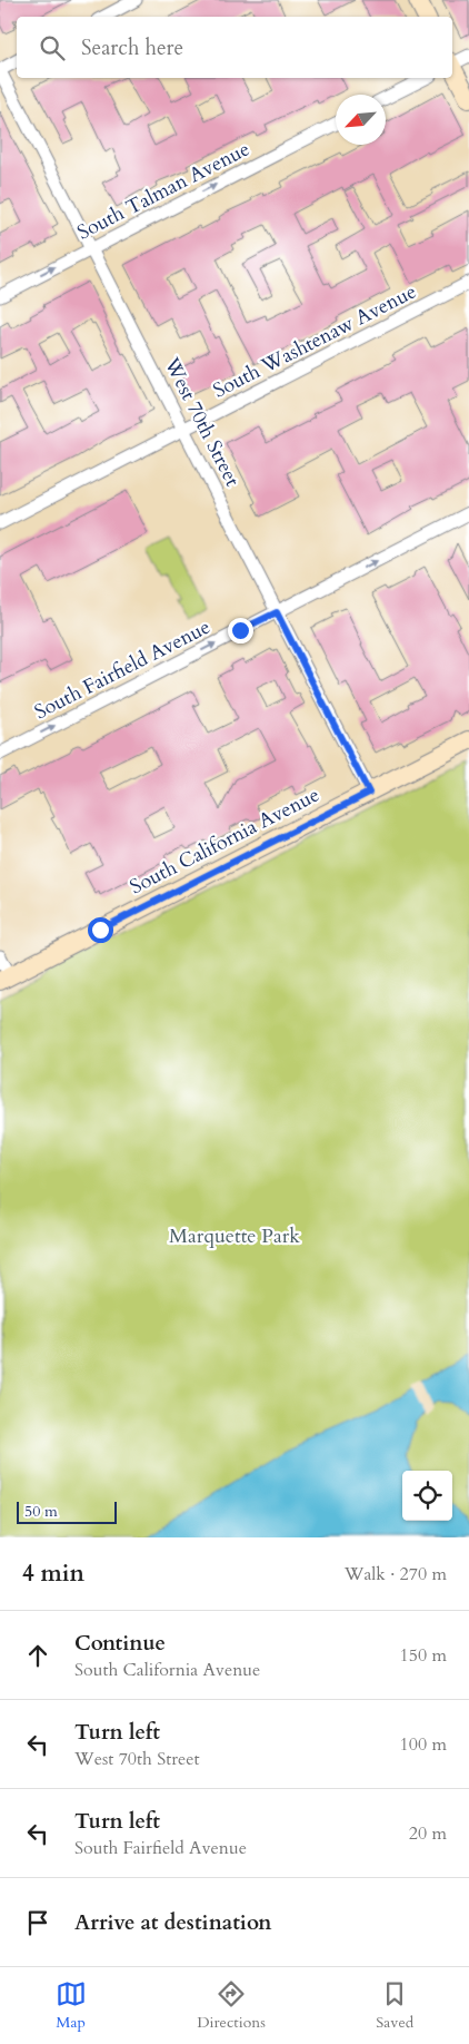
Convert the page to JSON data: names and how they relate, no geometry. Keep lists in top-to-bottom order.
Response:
{
  "streets": {
    "street": [
      "South Talman Avenue",
      "South Washtenaw Avenue",
      "West 70th Street",
      "South Fairfield Avenue",
      "South California Avenue"
    ]
  },
  "crossings": [
    ["South Talman Avenue", "West 70th Street"],
    ["South Washtenaw Avenue", "West 70th Street"],
    ["West 70th Street", "South Fairfield Avenue"],
    ["West 70th Street", "South California Avenue"]
  ],
  "one_way": ["South Talman Avenue", "South Fairfield Avenue"],
  "parks": ["Marquette Park"],
  "scale_bar": "50 m",
  "north": "bottom left",
  "page": {
    "search": "Search here",
    "scale": "50 m",
    "heading": ["4 min", "Walk · 270 m"],
    "list": [
      ["Continue", "South California Avenue", "150 m"],
      ["Turn left", "West 70th Street", "100 m"],
      ["Turn left", "South Fairfield Avenue", "20 m"],
      "Arrive at destination"
    ],
    "nav": ["Map", "Directions", "Saved"]
  }
}
